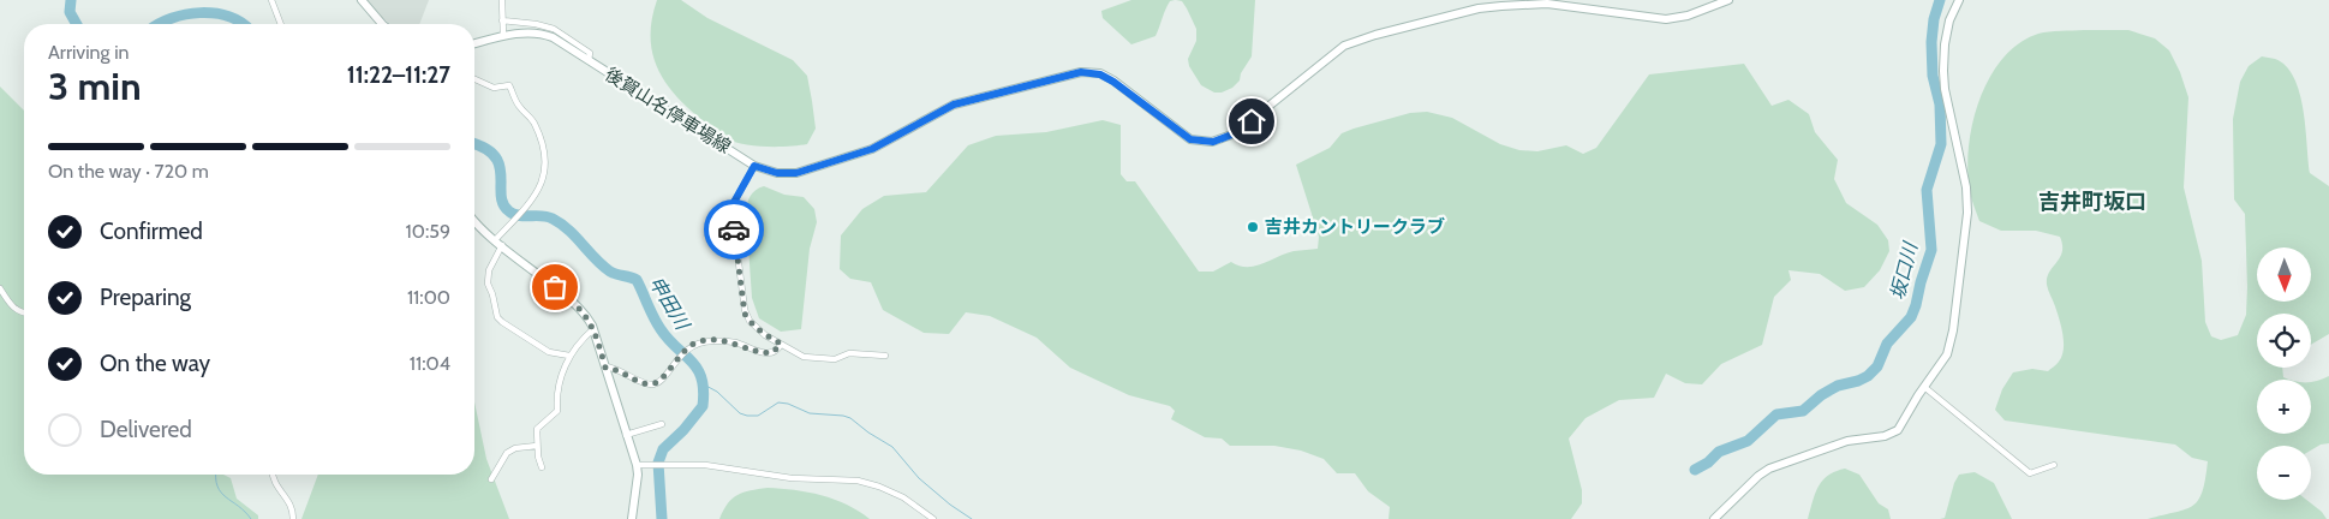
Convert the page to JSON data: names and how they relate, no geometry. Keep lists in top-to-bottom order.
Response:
{
  "streets": {
    "main road": ["後賀山名停車場線"]
  },
  "districts": ["吉井町坂口"],
  "water": ["坂口川", "申田川"],
  "places": ["吉井カントリークラブ"],
  "north": "bottom",
  "page": {
    "heading": ["3 min", "Arriving in", "11:22–11:27"],
    "bar": "On the way · 720 m",
    "list": [
      ["Confirmed", "10:59"],
      ["Preparing", "11:00"],
      ["On the way", "11:04"],
      "Delivered"
    ],
    "map_buttons": ["+", "−"]
  }
}
